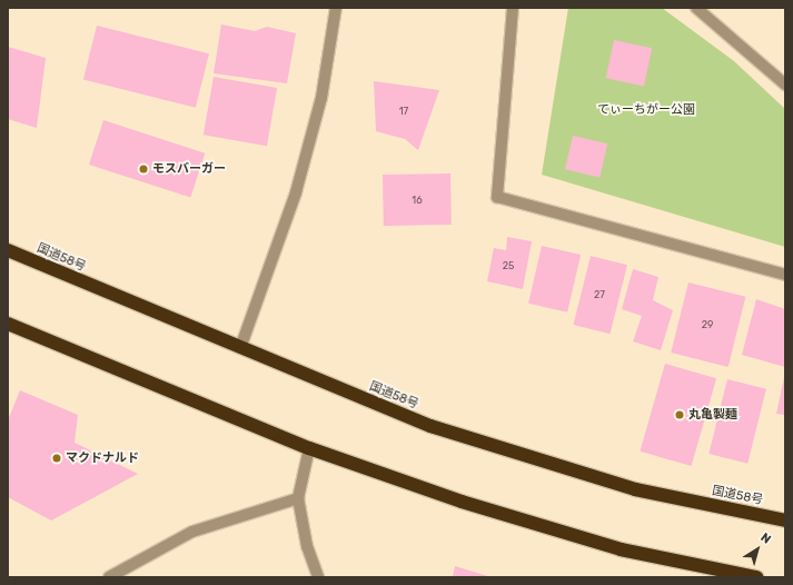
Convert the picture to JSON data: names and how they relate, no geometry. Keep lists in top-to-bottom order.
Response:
{
  "streets": {
    "highway": ["国道58号"]
  },
  "parks": ["てぃーちがー公園"],
  "places": ["モスバーガー", "丸亀製麺", "マクドナルド"],
  "house_numbers": [
    "17",
    "16",
    "25",
    "27",
    "29"
  ],
  "north": "top right"
}
